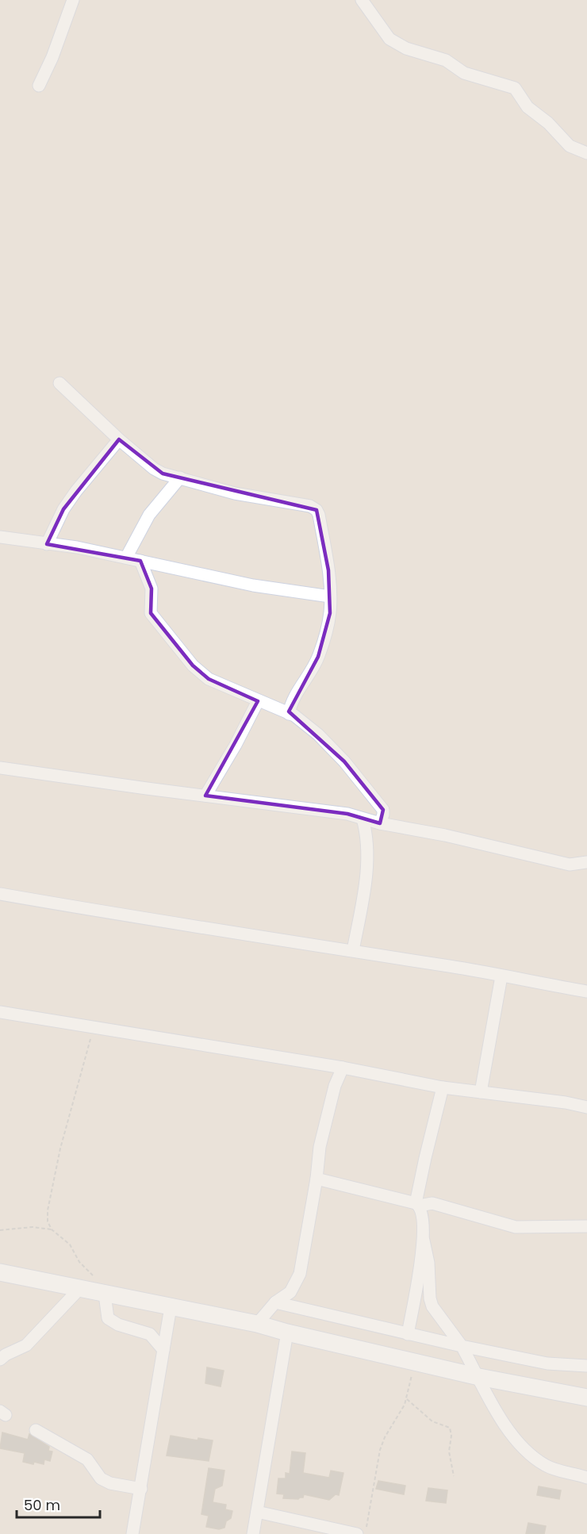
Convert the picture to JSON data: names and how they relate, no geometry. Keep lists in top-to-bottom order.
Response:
{
  "scale_bar": "50 m"
}
